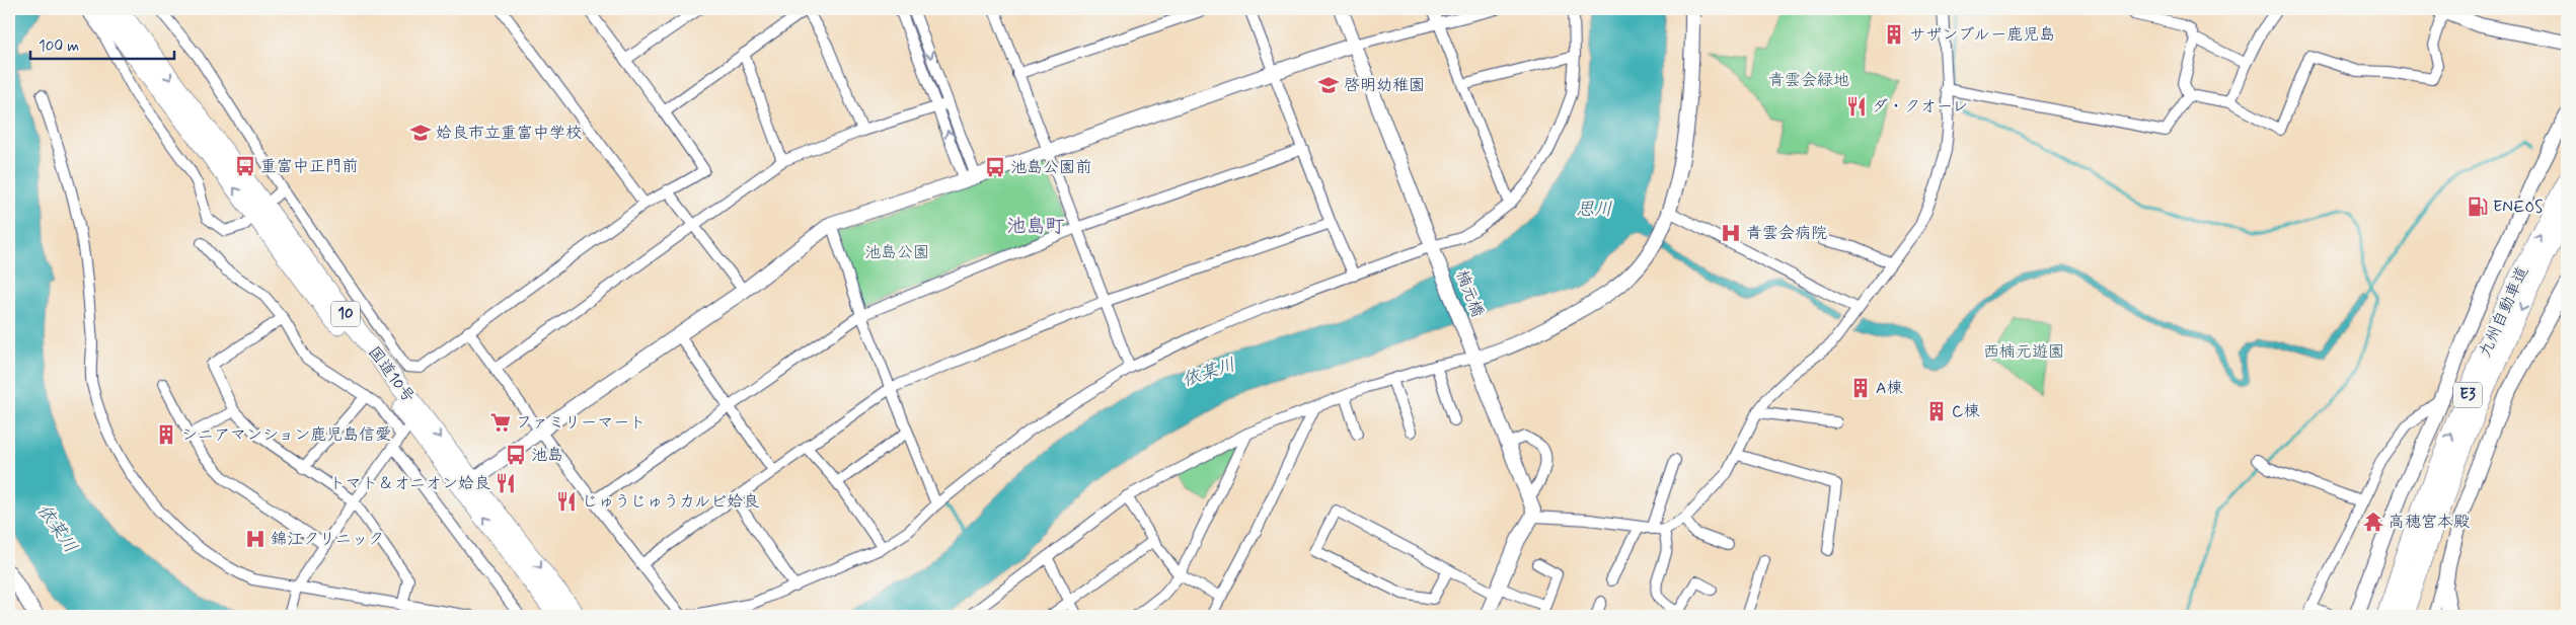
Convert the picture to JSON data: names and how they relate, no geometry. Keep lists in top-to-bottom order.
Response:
{
  "streets": {
    "highway": [
      "九州自動車道",
      "10",
      "国道10号",
      "E3"
    ],
    "street": ["楠元橋"]
  },
  "districts": ["池島町"],
  "water": ["思川", "依某川"],
  "parks": ["青雲会緑地", "池島公園", "西楠元遊園"],
  "places": {
    "building": [
      "サザンブルー鹿児島",
      "A棟",
      "C棟",
      "シニアマンション鹿児島信愛"
    ],
    "school or university": ["啓明幼稚園", "姶良市立重富中学校"],
    "restaurant": ["ダ・クオーレ", "トマト＆オニオン姶良", "じゅうじゅうカルビ姶良"],
    "bus stop": ["重富中正門前", "池島公園前", "池島"],
    "fuel station": ["ENEOS"],
    "hospital": ["青雲会病院", "錦江クリニック"],
    "supermarket": ["ファミリーマート"],
    "temple": ["高穂宮本殿"]
  },
  "scale_bar": "100 m"
}
